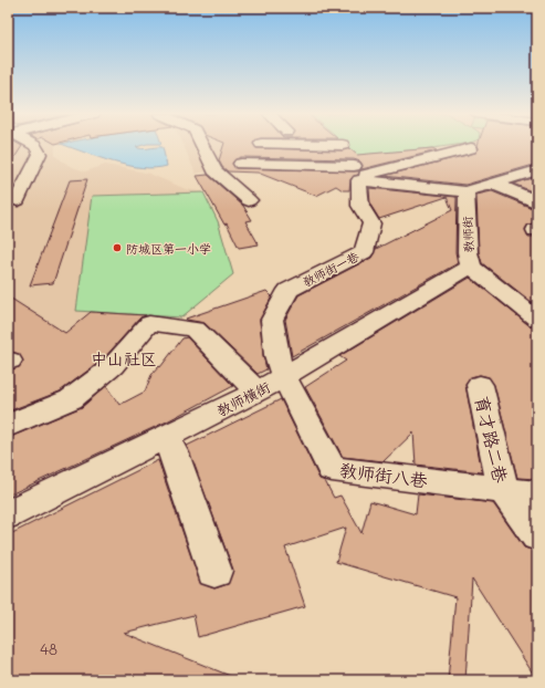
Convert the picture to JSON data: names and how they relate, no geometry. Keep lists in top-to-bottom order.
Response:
{
  "streets": {
    "street": [
      "教师街",
      "教师街一巷",
      "教师横街",
      "育才路二巷",
      "教师街八巷"
    ]
  },
  "crossings": [
    ["教师街", "教师横街"],
    ["教师街一巷", "教师横街"],
    ["教师街一巷", "教师街八巷"],
    ["教师横街", "教师街八巷"],
    ["育才路二巷", "教师街八巷"]
  ],
  "districts": ["中山社区"],
  "places": ["防城区第一小学"],
  "house_numbers": ["48"]
}
